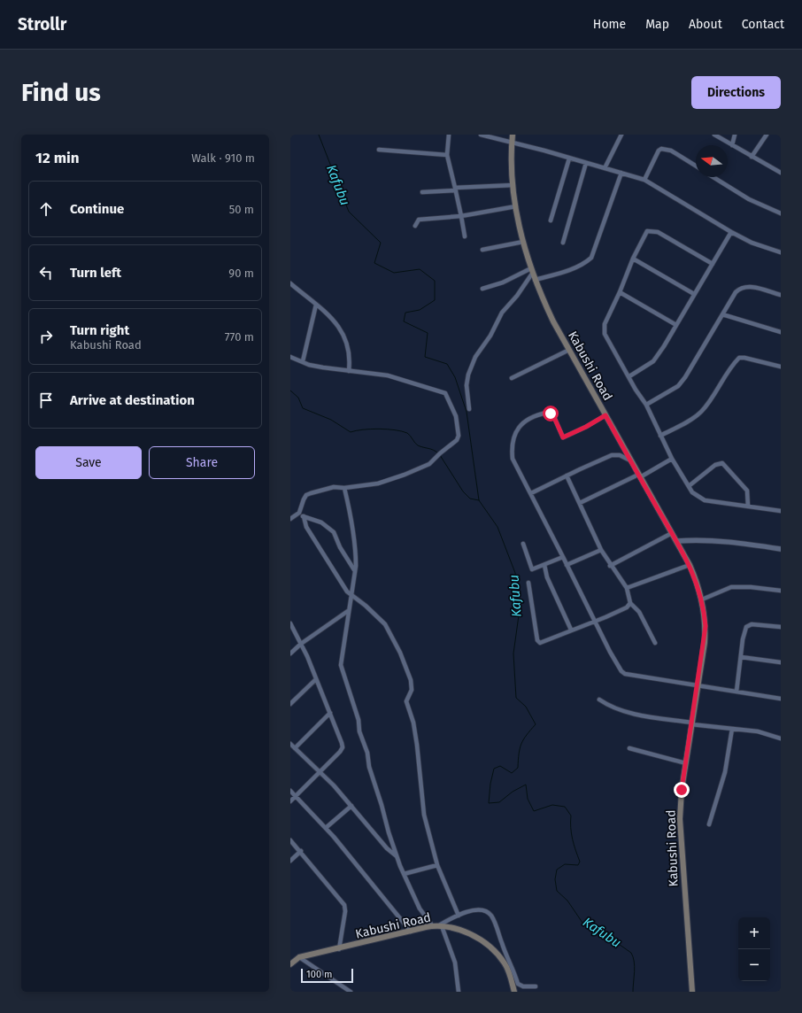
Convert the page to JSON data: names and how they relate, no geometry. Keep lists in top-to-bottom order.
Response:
{
  "streets": {
    "main road": ["Kabushi Road"]
  },
  "water": ["Kafubu"],
  "scale_bar": "100 m",
  "north": "left",
  "page": {
    "header": "Strollr",
    "nav": [
      "Home",
      "Map",
      "About",
      "Contact"
    ],
    "buttons": [
      "Directions",
      ["Save", "Share"]
    ],
    "title": "Find us",
    "heading": ["12 min", "Walk · 910 m"],
    "list": [
      ["Continue", "50 m"],
      ["Turn left", "90 m"],
      ["Turn right", "Kabushi Road", "770 m"],
      "Arrive at destination"
    ],
    "map_buttons": ["+", "−"],
    "scale": "100 m"
  }
}
